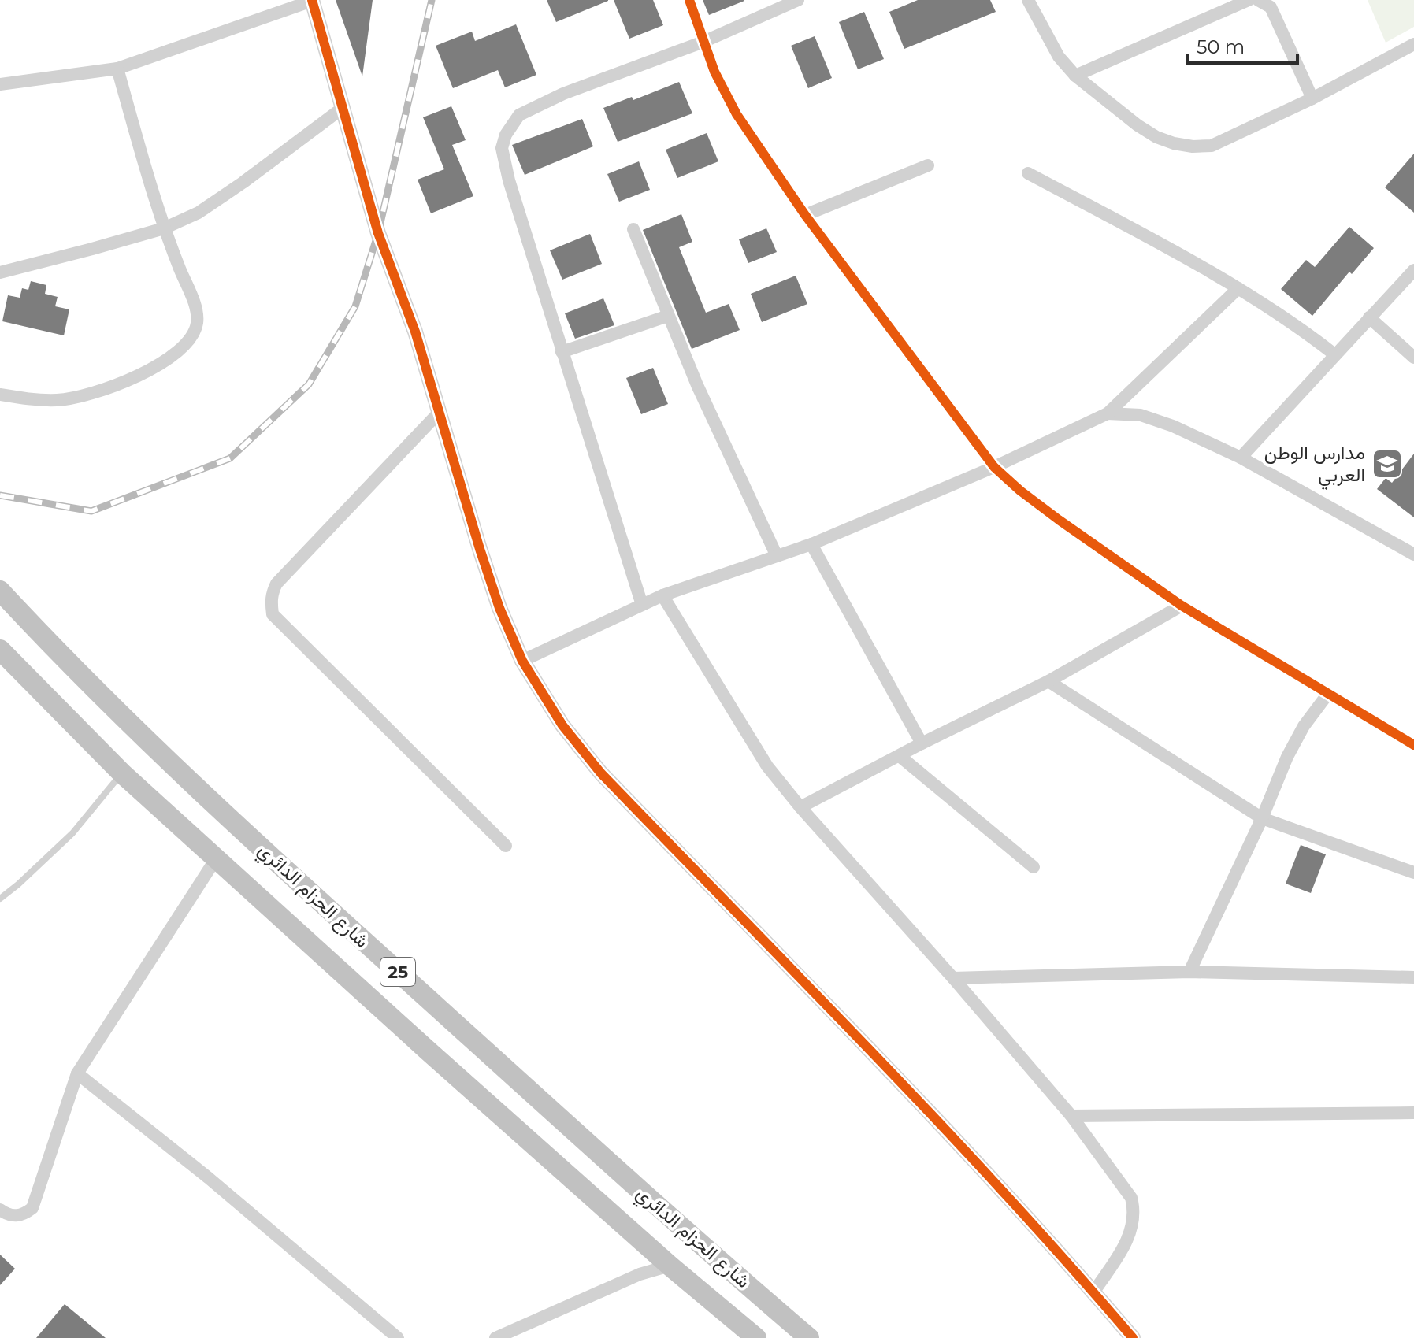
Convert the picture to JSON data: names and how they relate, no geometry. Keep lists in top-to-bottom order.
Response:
{
  "streets": {
    "highway": ["شارع الحزام الدائري", "25"]
  },
  "places": {
    "school or university": ["مدارس الوطن العربي"]
  },
  "scale_bar": "50 m"
}
